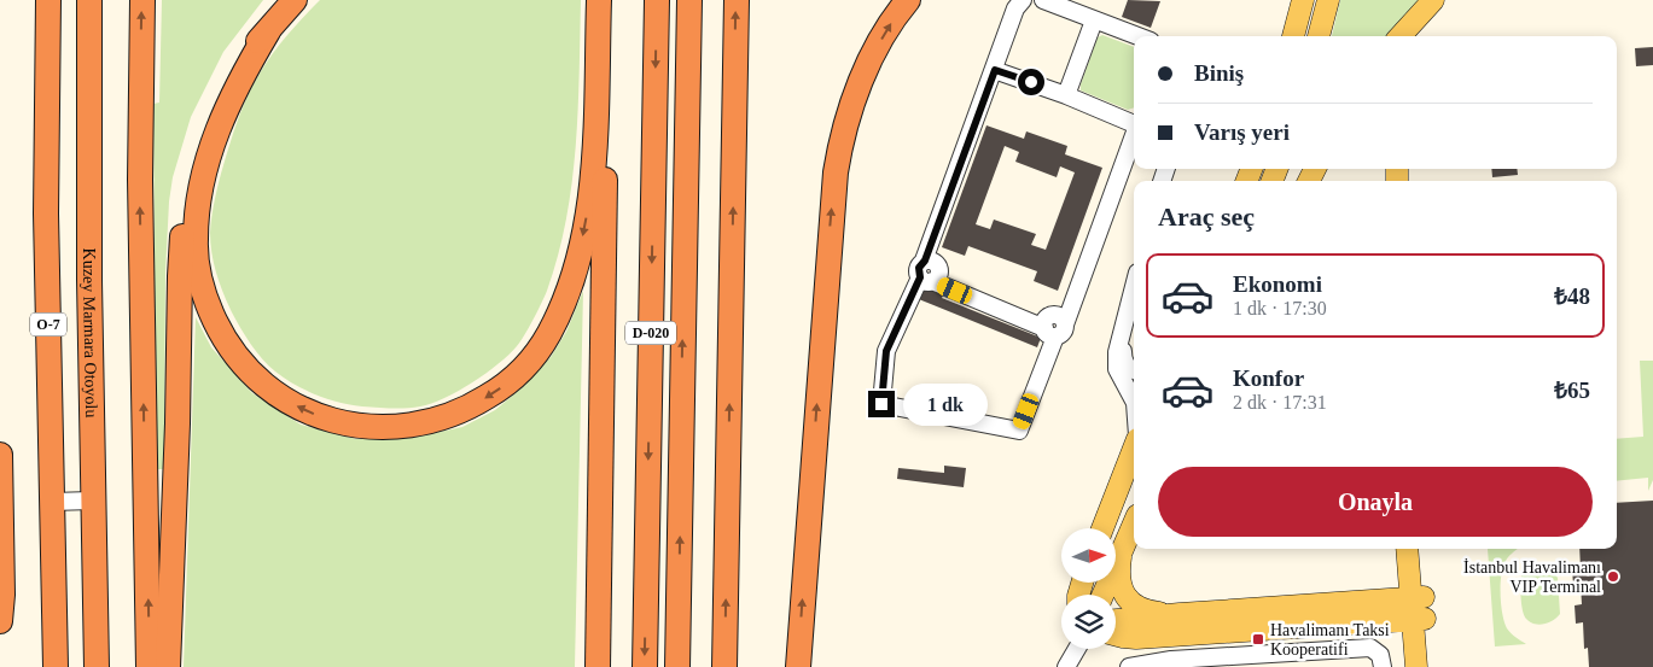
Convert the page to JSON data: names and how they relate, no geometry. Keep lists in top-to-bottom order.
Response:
{
  "streets": {
    "highway": ["O-7", "D-020", "Kuzey Marmara Otoyolu"]
  },
  "places": {
    "other": ["İstanbul Havalimanı VIP Terminal"],
    "transit": ["Havalimanı Taksi Kooperatifi"]
  },
  "north": "right",
  "page": {
    "banner": ["Biniş", "Varış yeri"],
    "heading": "Araç seç",
    "list": [
      {
        "name": "Ekonomi",
        "note": "1 dk · 17:30",
        "value": "₺48"
      },
      {
        "name": "Konfor",
        "note": "2 dk · 17:31",
        "value": "₺65"
      }
    ],
    "bubble": "1 dk",
    "buttons": "Onayla"
  }
}
